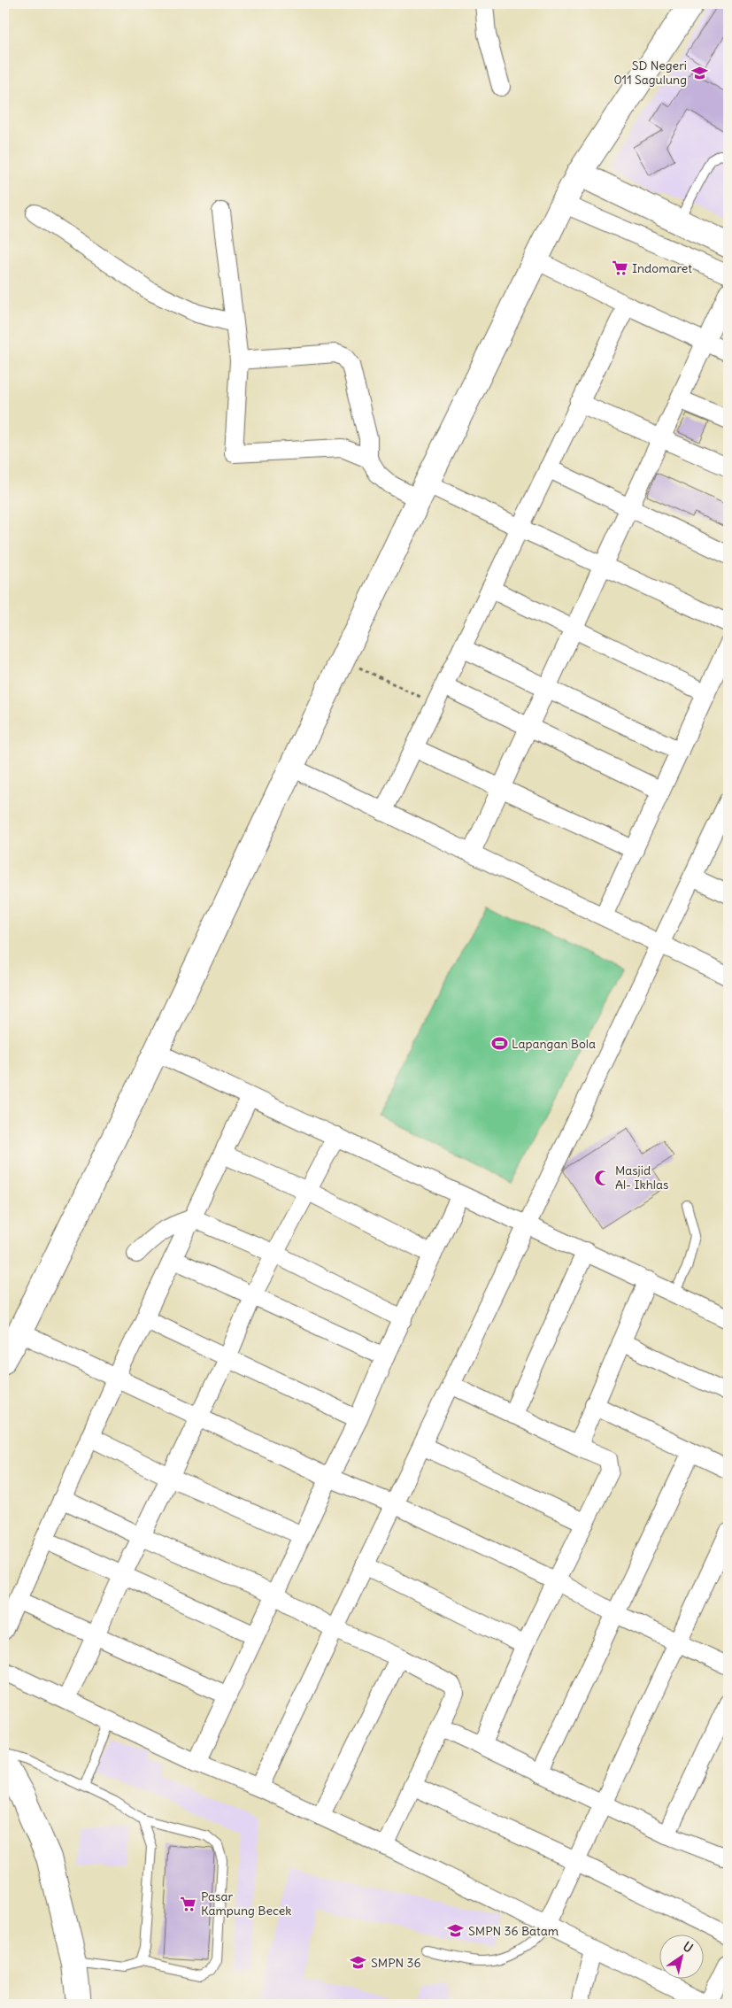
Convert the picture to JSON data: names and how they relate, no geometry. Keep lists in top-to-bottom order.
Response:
{
  "places": {
    "school or university": ["SD Negeri 011 Sagulung", "SMPN 36 Batam", "SMPN 36"],
    "supermarket": ["Indomaret", "Pasar Kampung Becek"],
    "sports": ["Lapangan Bola"],
    "mosque": ["Masjid Al- Ikhlas"]
  },
  "north": "top right"
}
